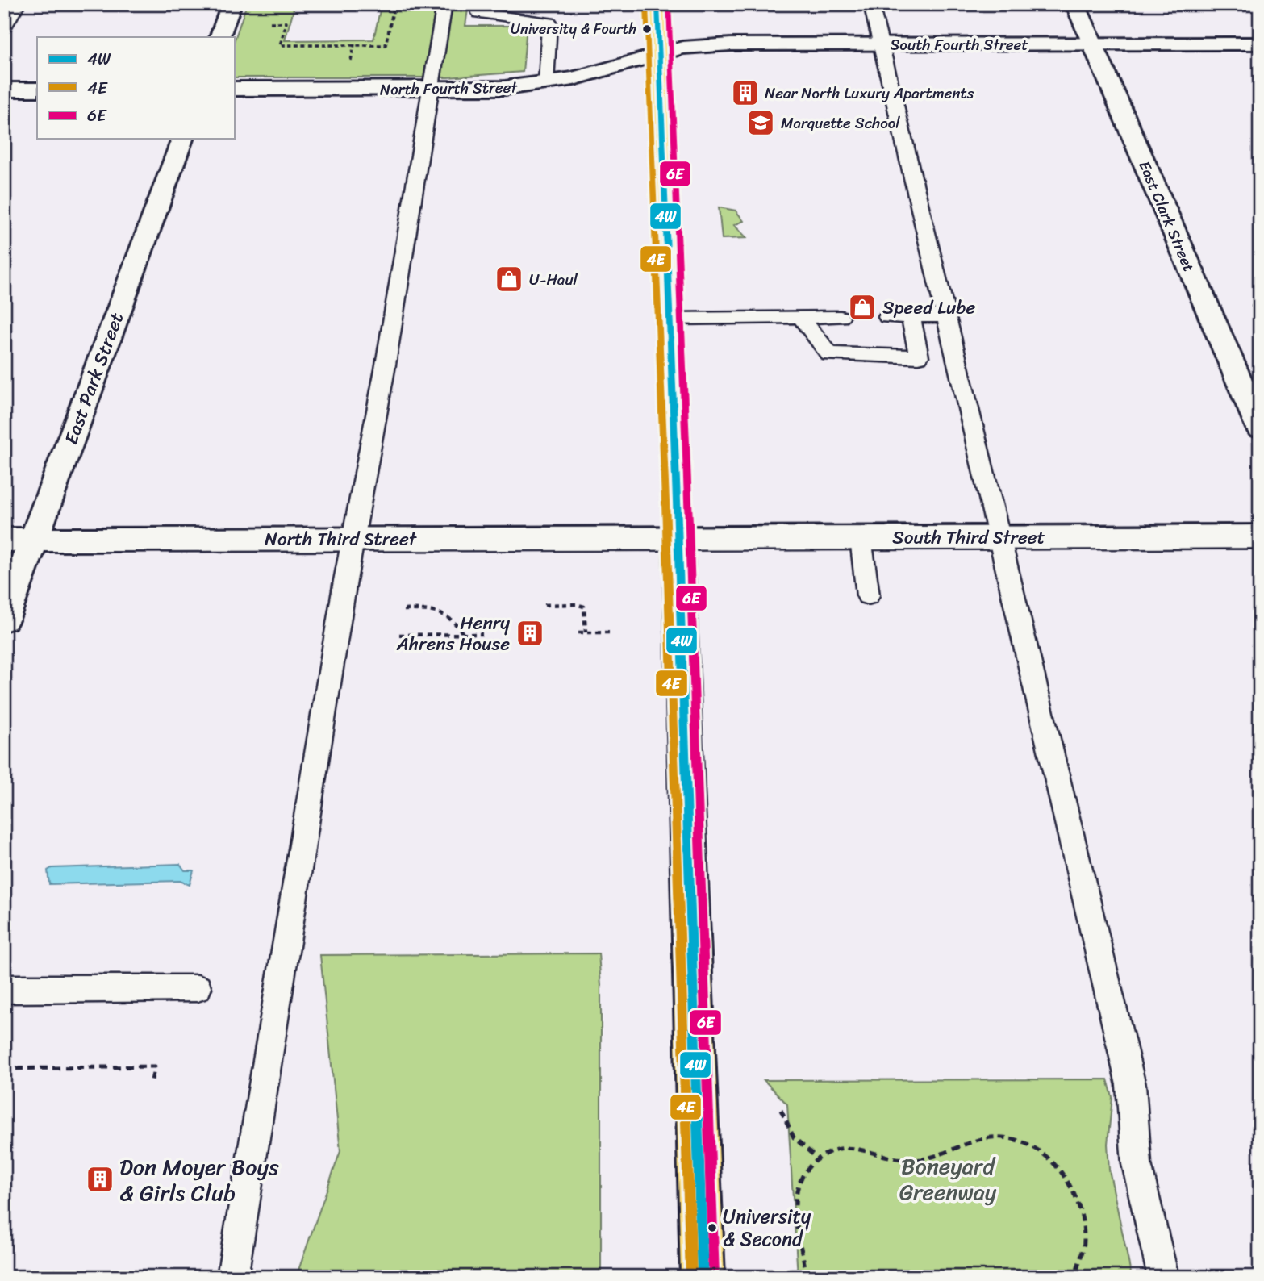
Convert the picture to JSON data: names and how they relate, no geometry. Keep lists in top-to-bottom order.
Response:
{
  "streets": {
    "street": [
      "South Fourth Street",
      "North Fourth Street",
      "East Clark Street",
      "East Park Street",
      "South Third Street",
      "North Third Street"
    ]
  },
  "crossings": [
    ["South Fourth Street", "North Fourth Street"],
    ["South Fourth Street", "East Clark Street"],
    ["East Park Street", "North Third Street"],
    ["South Third Street", "North Third Street"]
  ],
  "parks": ["Boneyard Greenway"],
  "places": {
    "other": ["University & Fourth", "University & Second"],
    "building": ["Near North Luxury Apartments", "Henry Ahrens House", "Don Moyer Boys & Girls Club"],
    "school or university": ["Marquette School"],
    "shop": ["U-Haul", "Speed Lube"]
  },
  "lines": ["transit line 4W", "transit line 6E", "transit line 4E"],
  "legend": ["4W", "4E", "6E"]
}
